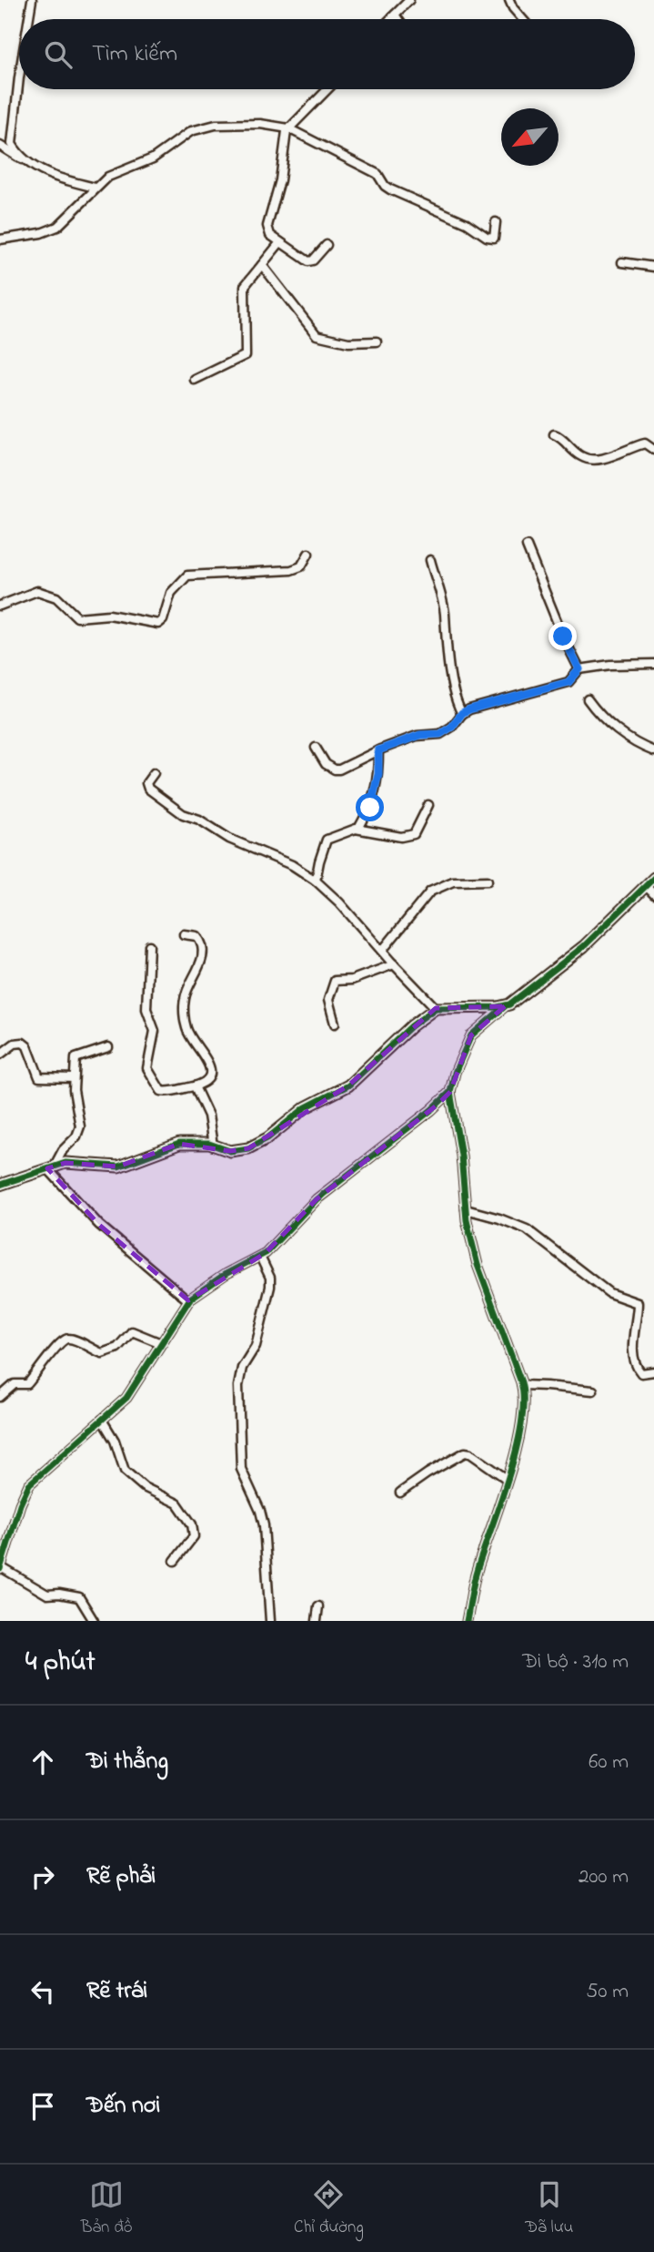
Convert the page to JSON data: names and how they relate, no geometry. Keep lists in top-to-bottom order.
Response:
{
  "north": "bottom left",
  "page": {
    "search": "Tìm kiếm",
    "heading": ["4 phút", "Đi bộ · 310 m"],
    "list": [
      ["Đi thẳng", "60 m"],
      ["Rẽ phải", "200 m"],
      ["Rẽ trái", "50 m"],
      "Đến nơi"
    ],
    "nav": ["Bản đồ", "Chỉ đường", "Đã lưu"]
  }
}
